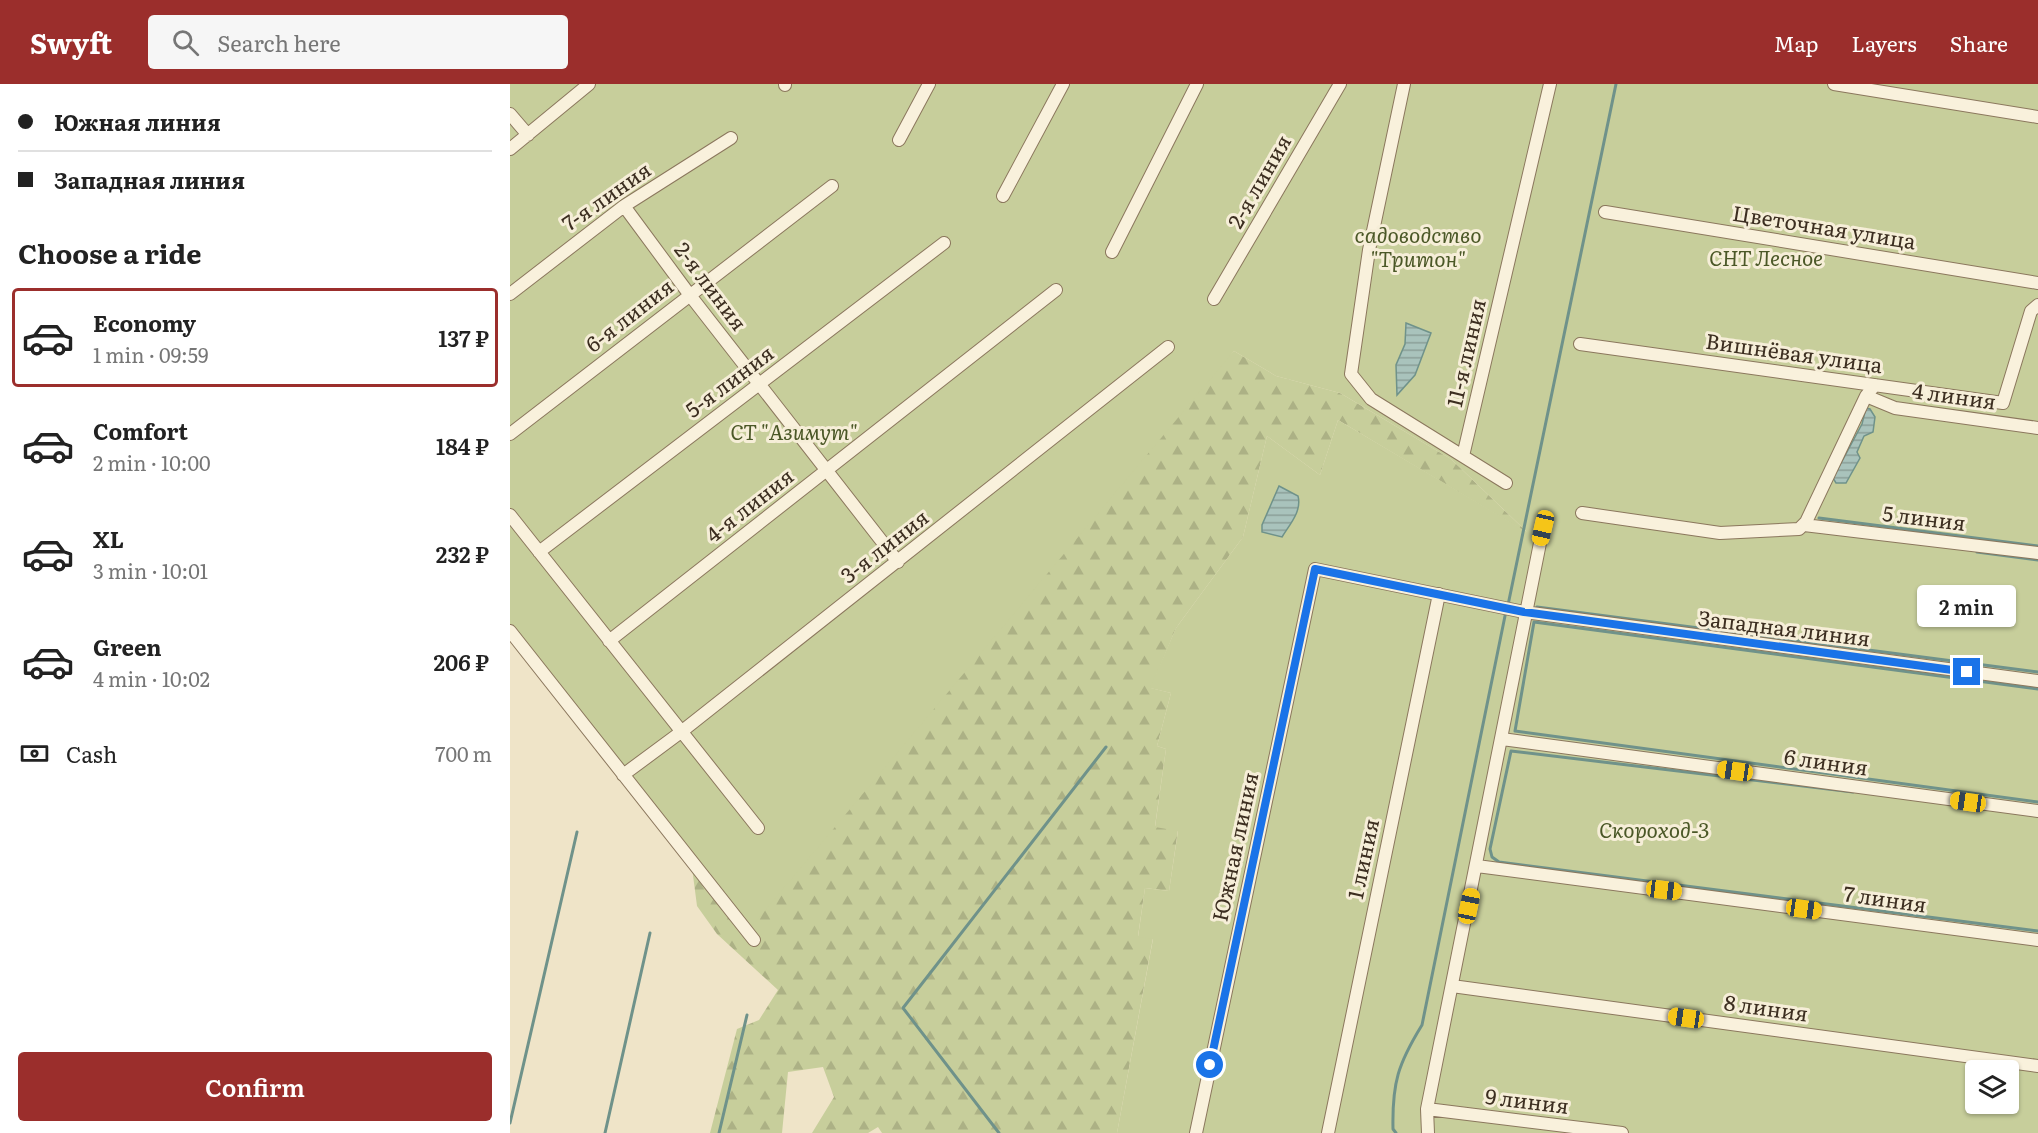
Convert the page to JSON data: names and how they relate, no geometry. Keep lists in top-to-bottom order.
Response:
{
  "streets": {
    "street": [
      "2-я линия",
      "7-я линия",
      "Цветочная улица",
      "6-я линия",
      "11-я линия",
      "Вишнёвая улица",
      "5-я линия",
      "4 линия",
      "4-я линия",
      "5 линия",
      "3-я линия",
      "Западная линия",
      "6 линия",
      "Южная линия",
      "1 линия",
      "7 линия",
      "8 линия",
      "9 линия"
    ]
  },
  "crossings": [
    ["2-я линия", "7-я линия"],
    ["2-я линия", "6-я линия"],
    ["2-я линия", "5-я линия"],
    ["2-я линия", "4-я линия"],
    ["2-я линия", "3-я линия"],
    ["Западная линия", "Южная линия"],
    ["Западная линия", "1 линия"]
  ],
  "parks": [
    "садоводство \"Тритон\"",
    "СНТ Лесное",
    "СТ \"Азимут\"",
    "Скороход-3"
  ],
  "page": {
    "header": "Swyft",
    "search": "Search here",
    "nav": ["Map", "Layers", "Share"],
    "banner": ["Южная линия", "Западная линия"],
    "heading": "Choose a ride",
    "list": [
      {
        "name": "Economy",
        "note": "1 min · 09:59",
        "value": "137 ₽"
      },
      {
        "name": "Comfort",
        "note": "2 min · 10:00",
        "value": "184 ₽"
      },
      {
        "name": "XL",
        "note": "3 min · 10:01",
        "value": "232 ₽"
      },
      {
        "name": "Green",
        "note": "4 min · 10:02",
        "value": "206 ₽"
      }
    ],
    "bubble": "2 min",
    "pay": ["Cash", "700 m"],
    "buttons": "Confirm"
  }
}
